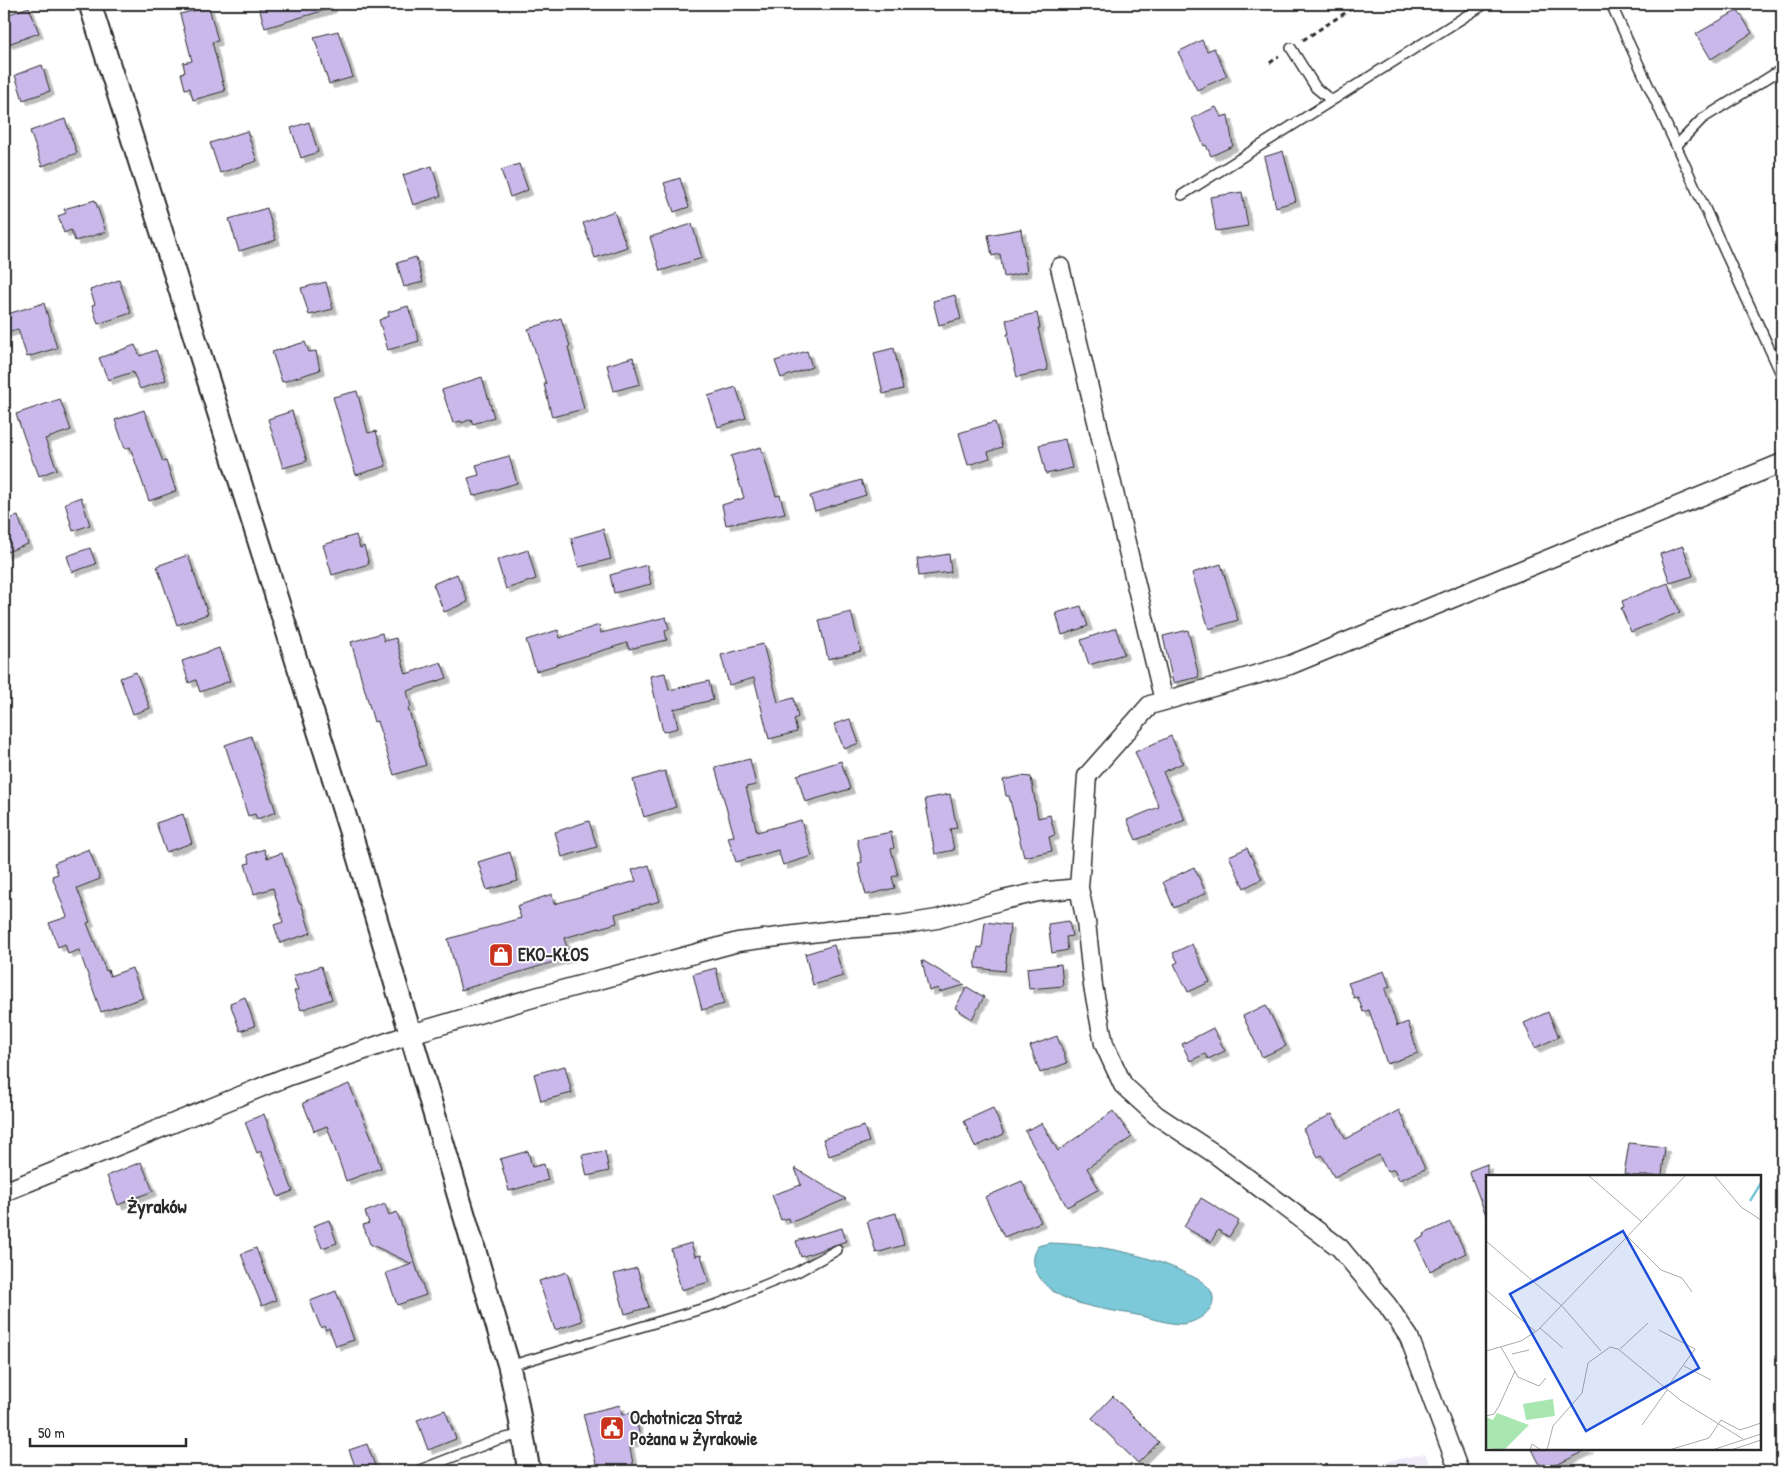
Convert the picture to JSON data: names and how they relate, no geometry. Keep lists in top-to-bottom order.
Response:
{
  "districts": ["Żyraków"],
  "places": {
    "shop": ["EKO-KŁOS"],
    "public building": ["Ochotnicza Straż Pożana w Żyrakowie"]
  },
  "scale_bar": "50 m"
}
